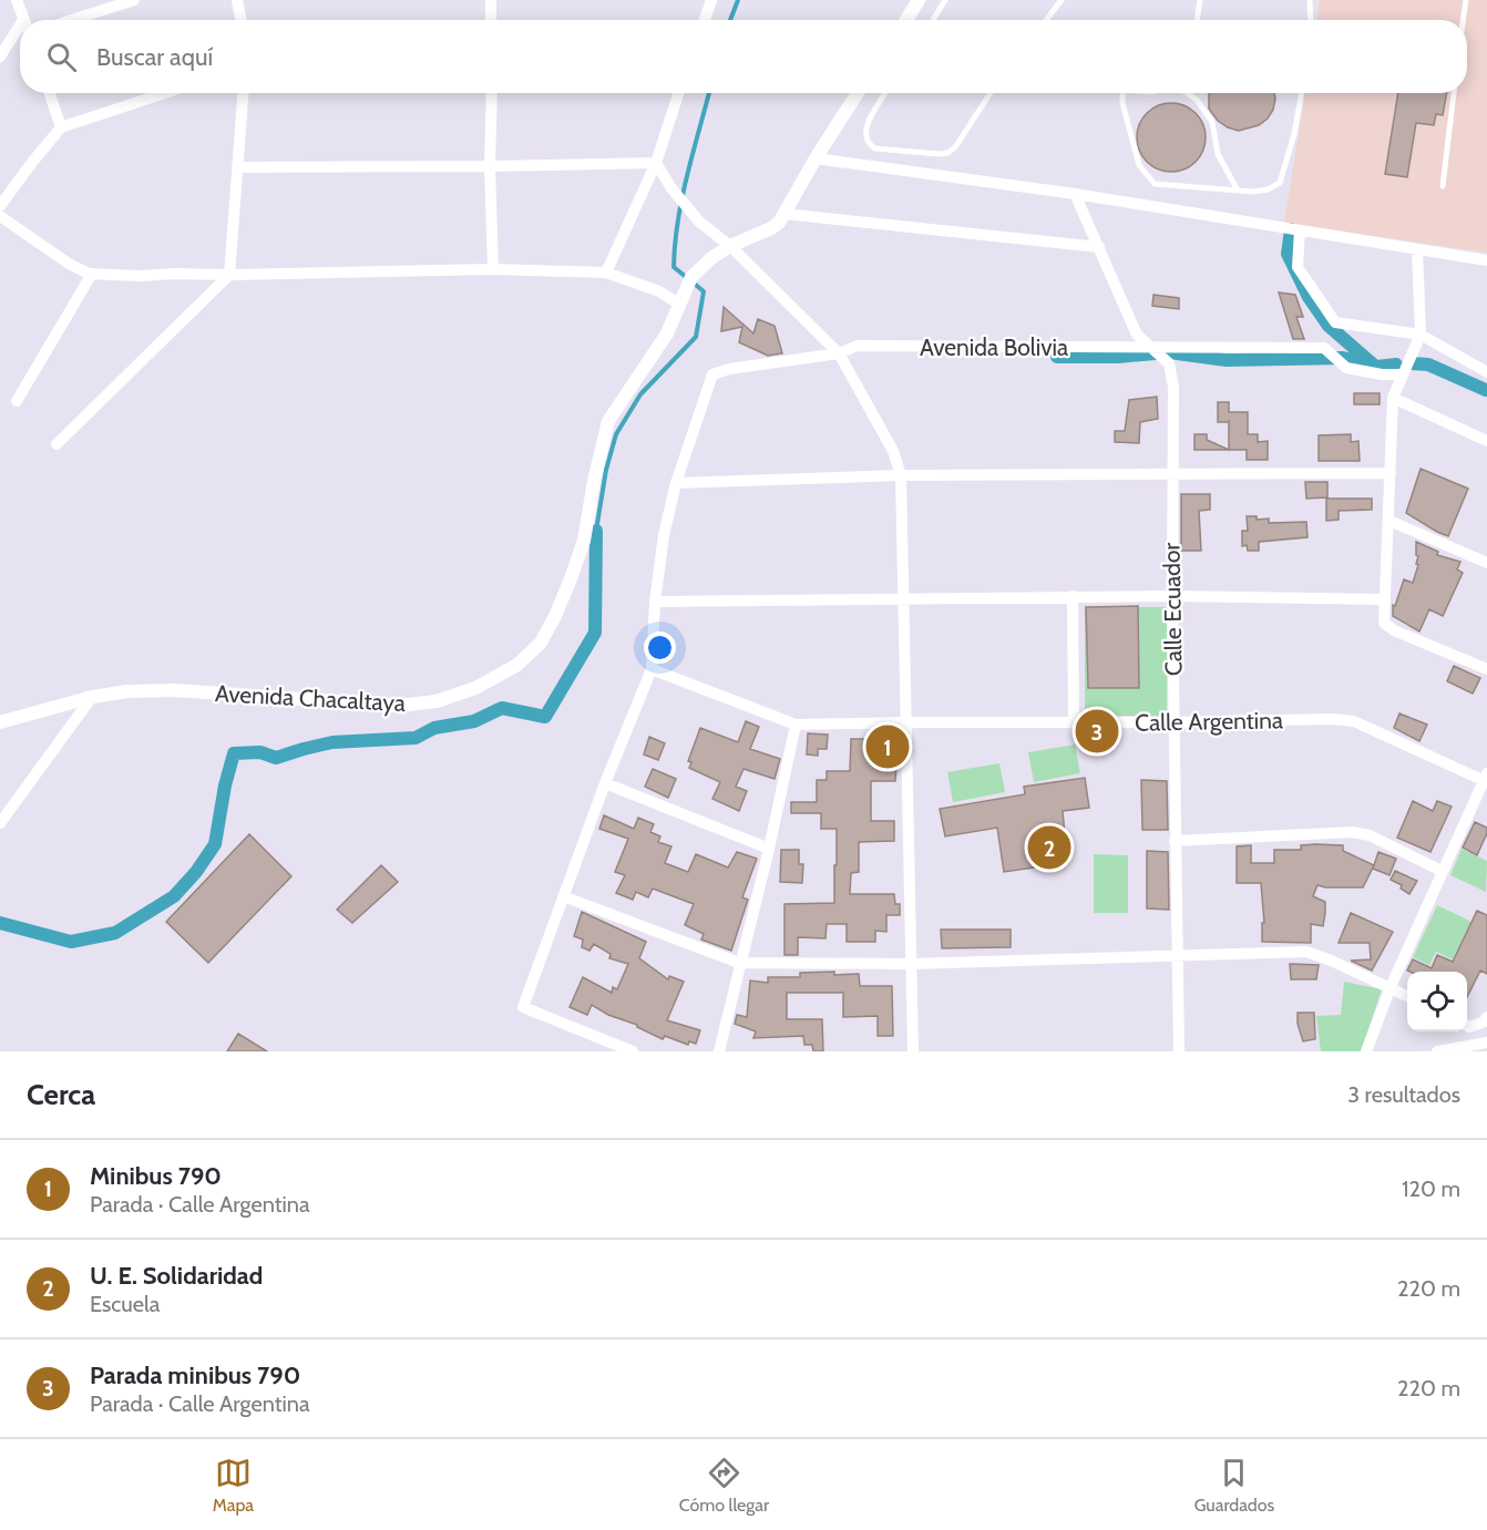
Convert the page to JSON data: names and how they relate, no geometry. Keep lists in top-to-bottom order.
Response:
{
  "streets": {
    "street": [
      "Avenida Bolivia",
      "Calle Ecuador",
      "Avenida Chacaltaya",
      "Calle Argentina"
    ]
  },
  "crossings": [
    ["Avenida Bolivia", "Calle Ecuador"],
    ["Calle Ecuador", "Calle Argentina"]
  ],
  "page": {
    "search": "Buscar aquí",
    "pins": ["3", "1", "2"],
    "heading": ["Cerca", "3 resultados"],
    "list": [
      {
        "mark": "1",
        "name": "Minibus 790",
        "note": "Parada · Calle Argentina",
        "value": "120 m"
      },
      {
        "mark": "2",
        "name": "U. E. Solidaridad",
        "note": "Escuela",
        "value": "220 m"
      },
      {
        "mark": "3",
        "name": "Parada minibus 790",
        "note": "Parada · Calle Argentina",
        "value": "220 m"
      }
    ],
    "nav": ["Mapa", "Cómo llegar", "Guardados"]
  }
}
